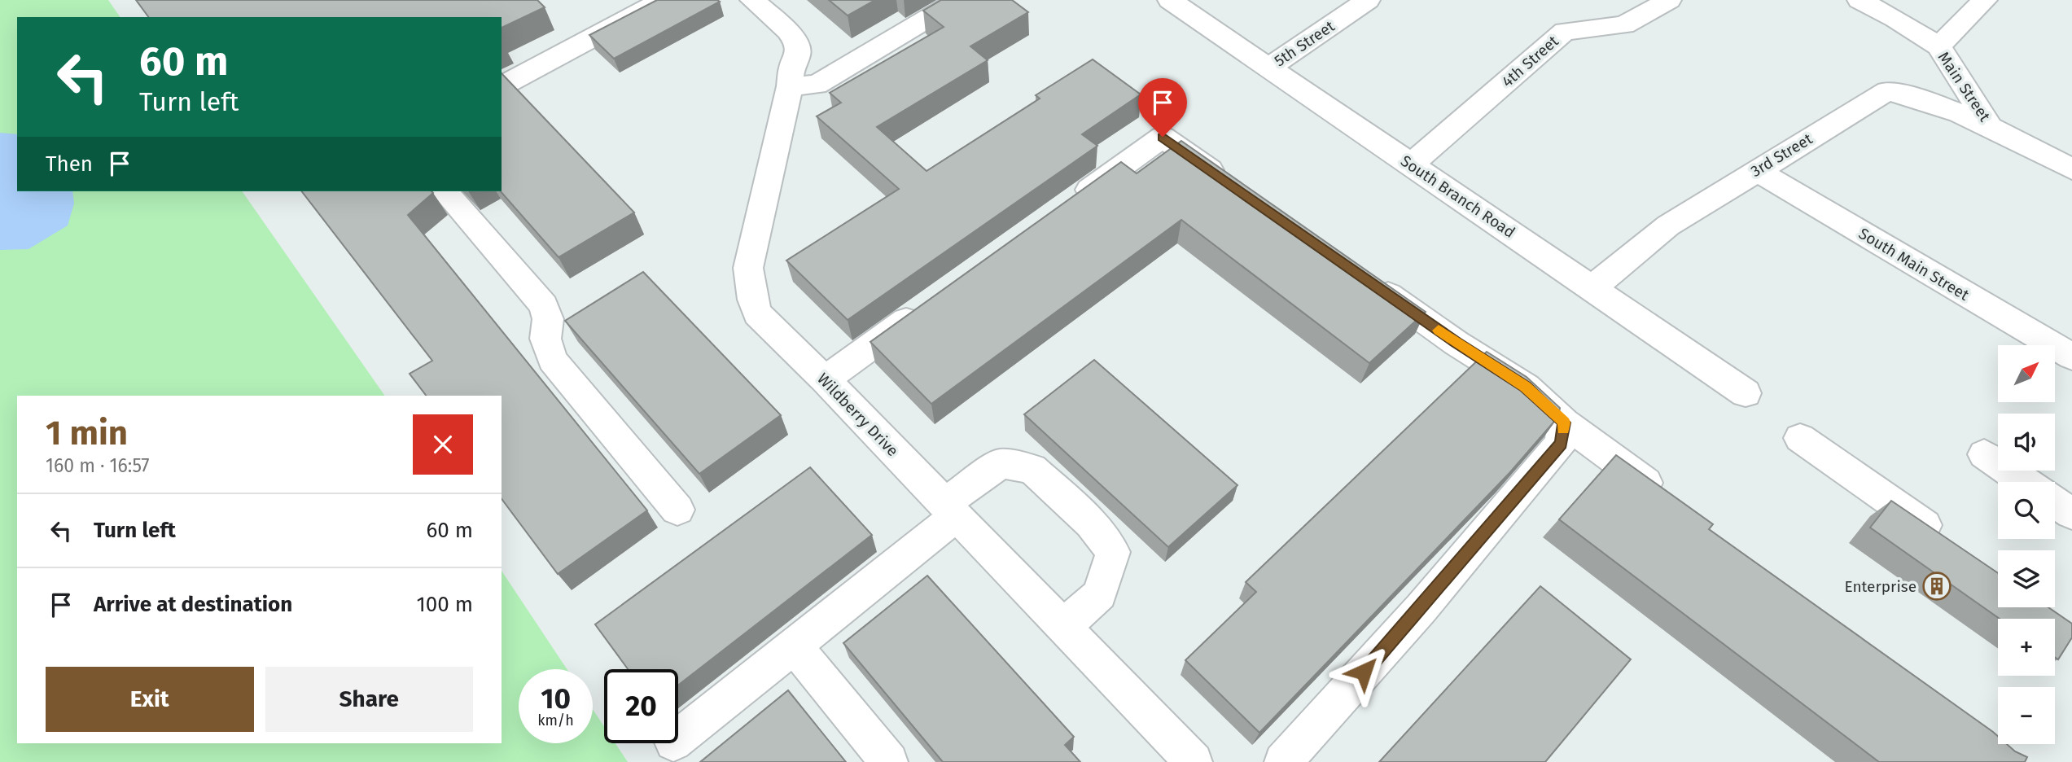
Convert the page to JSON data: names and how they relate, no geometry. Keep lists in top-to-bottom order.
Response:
{
  "streets": {
    "street": [
      "5th Street",
      "4th Street",
      "Main Street",
      "3rd Street",
      "South Branch Road",
      "South Main Street",
      "Wildberry Drive"
    ]
  },
  "crossings": [
    ["5th Street", "South Branch Road"],
    ["4th Street", "South Branch Road"],
    ["Main Street", "3rd Street"],
    ["3rd Street", "South Branch Road"],
    ["3rd Street", "South Main Street"]
  ],
  "places": {
    "building": ["Enterprise"]
  },
  "north": "top right",
  "page": {
    "turn": ["60 m", "Turn left"],
    "then": "Then",
    "map_buttons": ["+", "−"],
    "heading": ["1 min", "160 m · 16:57"],
    "list": [
      {
        "name": "Turn left",
        "value": "60 m"
      },
      {
        "name": "Arrive at destination",
        "value": "100 m"
      }
    ],
    "buttons": ["Exit", "Share"],
    "speed": "10 km/h",
    "limit": "20"
  }
}
